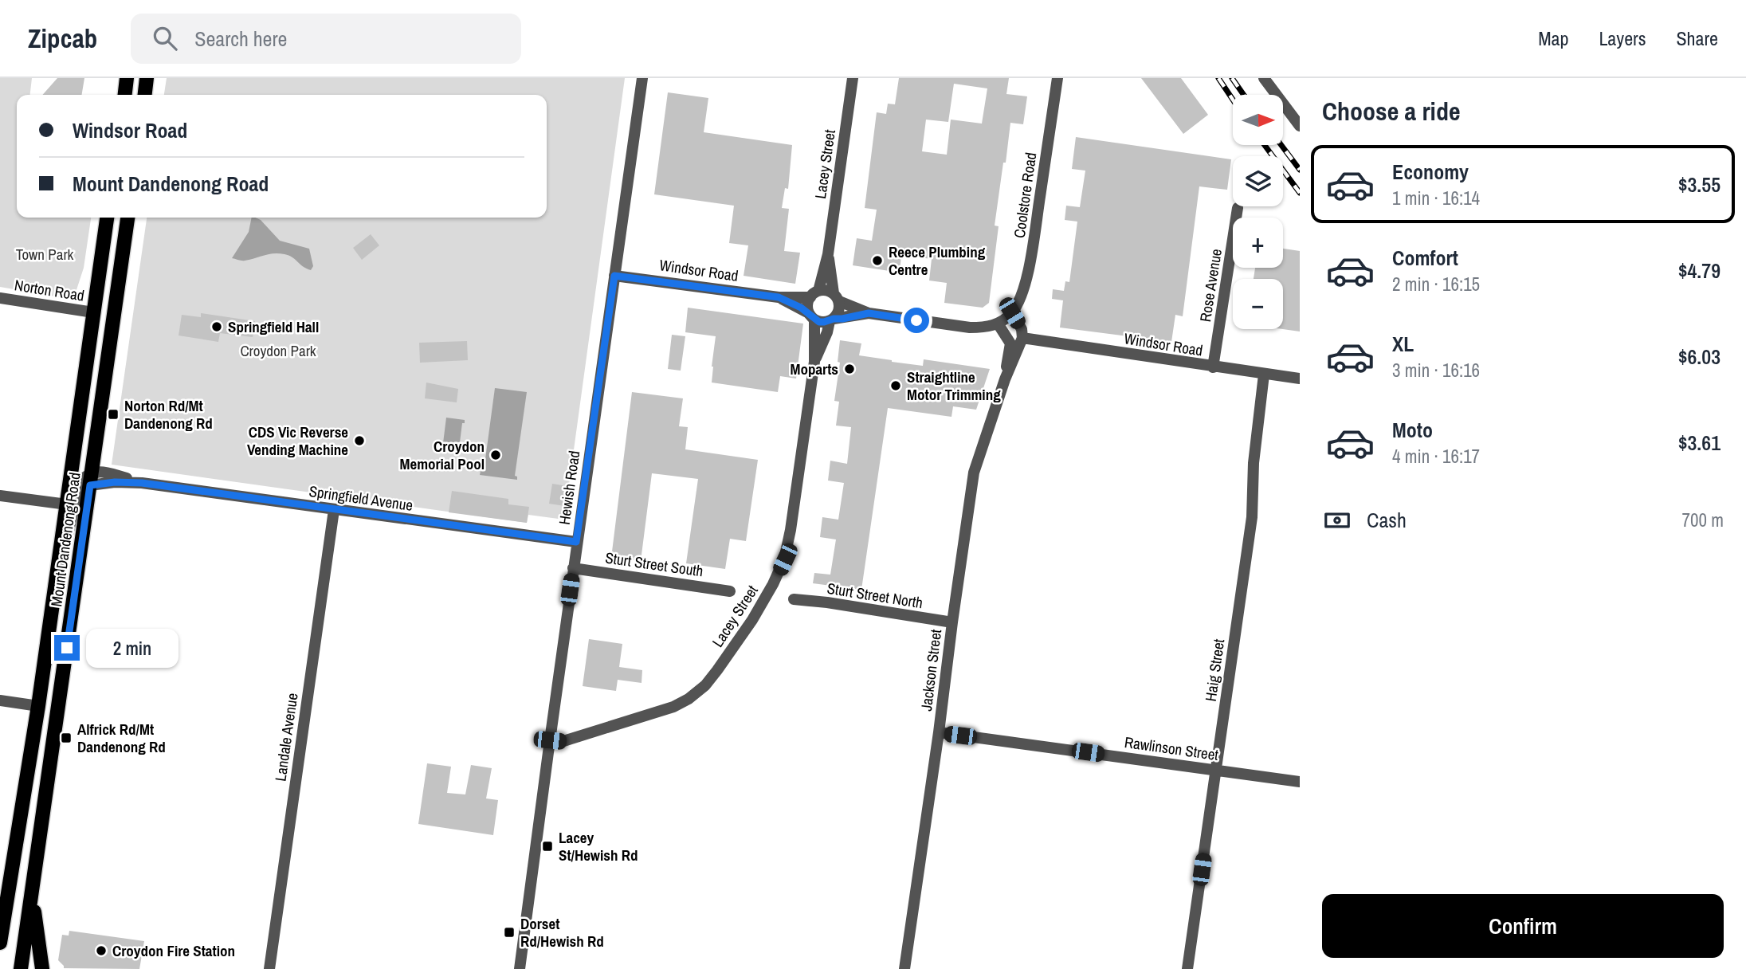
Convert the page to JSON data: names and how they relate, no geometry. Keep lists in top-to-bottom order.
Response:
{
  "streets": {
    "main road": ["Mount Dandenong Road"],
    "street": [
      "Lacey Street",
      "Coolstore Road",
      "Windsor Road",
      "Rose Avenue",
      "Norton Road",
      "Hewish Road",
      "Springfield Avenue",
      "Sturt Street South",
      "Sturt Street North",
      "Jackson Street",
      "Haig Street",
      "Landale Avenue",
      "Rawlinson Street"
    ]
  },
  "crossings": [
    ["Lacey Street", "Windsor Road"],
    ["Lacey Street", "Hewish Road"],
    ["Windsor Road", "Rose Avenue"],
    ["Windsor Road", "Hewish Road"],
    ["Windsor Road", "Haig Street"],
    ["Norton Road", "Mount Dandenong Road"],
    ["Hewish Road", "Springfield Avenue"],
    ["Hewish Road", "Sturt Street South"],
    ["Springfield Avenue", "Mount Dandenong Road"],
    ["Springfield Avenue", "Landale Avenue"],
    ["Sturt Street North", "Jackson Street"],
    ["Jackson Street", "Rawlinson Street"],
    ["Haig Street", "Rawlinson Street"]
  ],
  "parks": ["Town Park", "Croydon Park"],
  "places": {
    "other": [
      "Reece Plumbing Centre",
      "Springfield Hall",
      "Moparts",
      "Straightline Motor Trimming",
      "CDS Vic Reverse Vending Machine",
      "Croydon Memorial Pool",
      "Croydon Fire Station"
    ],
    "transit": [
      "Norton Rd/Mt Dandenong Rd",
      "Alfrick Rd/Mt Dandenong Rd",
      "Lacey St/Hewish Rd",
      "Dorset Rd/Hewish Rd"
    ]
  },
  "north": "right",
  "page": {
    "header": "Zipcab",
    "search": "Search here",
    "nav": ["Map", "Layers", "Share"],
    "heading": "Choose a ride",
    "map_buttons": ["+", "−"],
    "banner": ["Windsor Road", "Mount Dandenong Road"],
    "list": [
      {
        "name": "Economy",
        "note": "1 min · 16:14",
        "value": "$3.55"
      },
      {
        "name": "Comfort",
        "note": "2 min · 16:15",
        "value": "$4.79"
      },
      {
        "name": "XL",
        "note": "3 min · 16:16",
        "value": "$6.03"
      },
      {
        "name": "Moto",
        "note": "4 min · 16:17",
        "value": "$3.61"
      }
    ],
    "pay": ["Cash", "700 m"],
    "bubble": "2 min",
    "buttons": "Confirm"
  }
}
